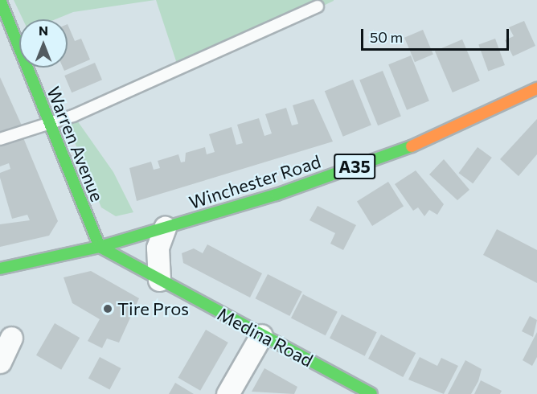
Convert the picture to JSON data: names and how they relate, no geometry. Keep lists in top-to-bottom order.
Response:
{
  "streets": {
    "street": [
      "Warren Avenue",
      "A35",
      "Winchester Road",
      "Medina Road"
    ]
  },
  "crossings": [
    ["Warren Avenue", "Winchester Road"],
    ["Warren Avenue", "Medina Road"],
    ["Winchester Road", "Medina Road"]
  ],
  "places": ["Tire Pros"],
  "scale_bar": "50 m",
  "north": "top"
}
